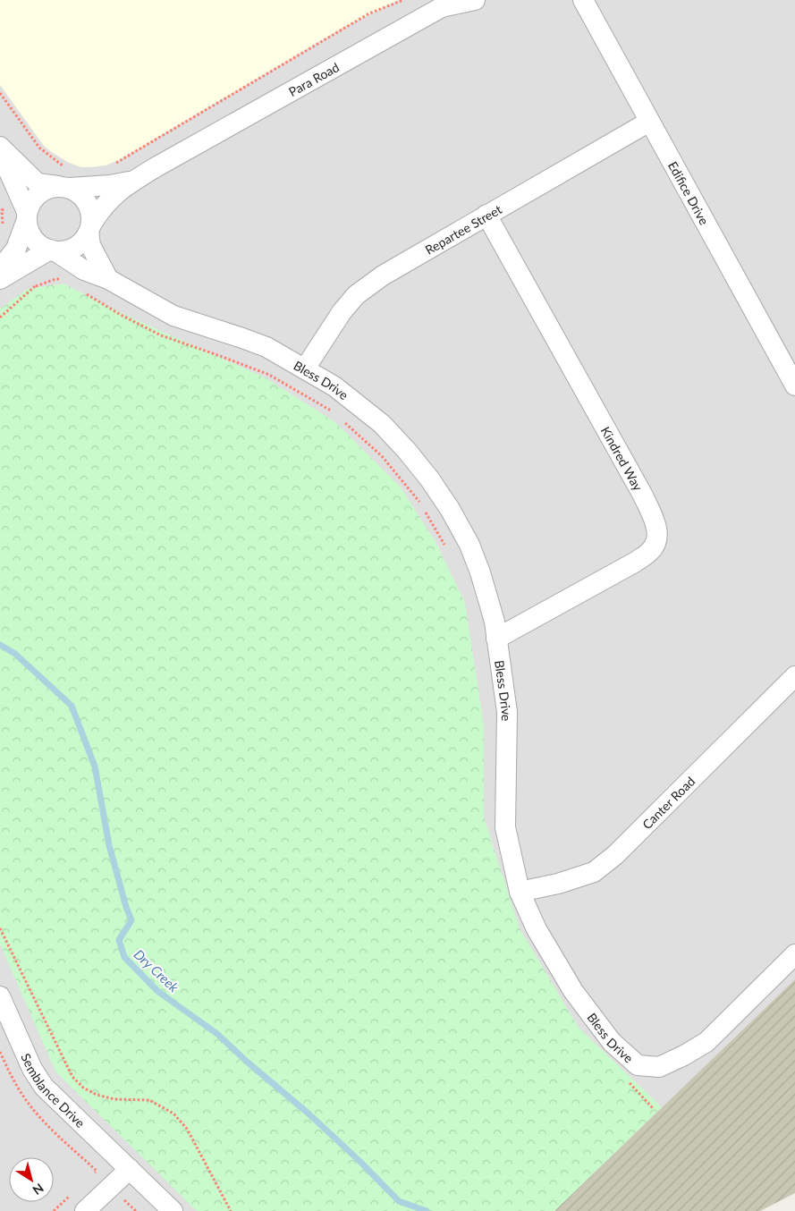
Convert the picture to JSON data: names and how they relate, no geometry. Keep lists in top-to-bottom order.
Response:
{
  "streets": {
    "street": [
      "Para Road",
      "Edifice Drive",
      "Repartee Street",
      "Bless Drive",
      "Kindred Way",
      "Canter Road",
      "Semblance Drive"
    ]
  },
  "crossings": [
    ["Edifice Drive", "Repartee Street"],
    ["Repartee Street", "Bless Drive"],
    ["Repartee Street", "Kindred Way"],
    ["Bless Drive", "Kindred Way"],
    ["Bless Drive", "Canter Road"]
  ],
  "water": ["Dry Creek"],
  "north": "bottom right"
}
